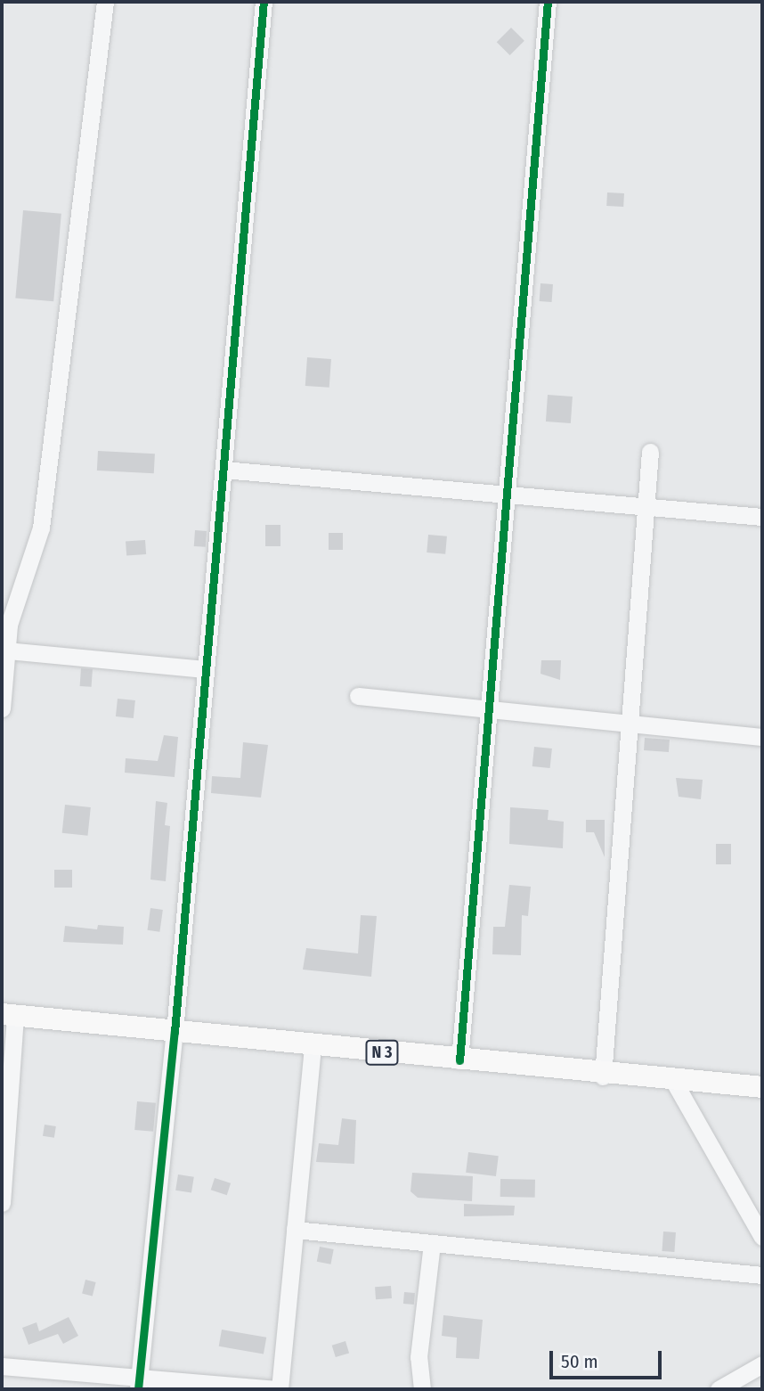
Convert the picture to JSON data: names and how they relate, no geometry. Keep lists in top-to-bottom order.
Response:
{
  "streets": {
    "main road": ["N 3"]
  },
  "scale_bar": "50 m"
}
